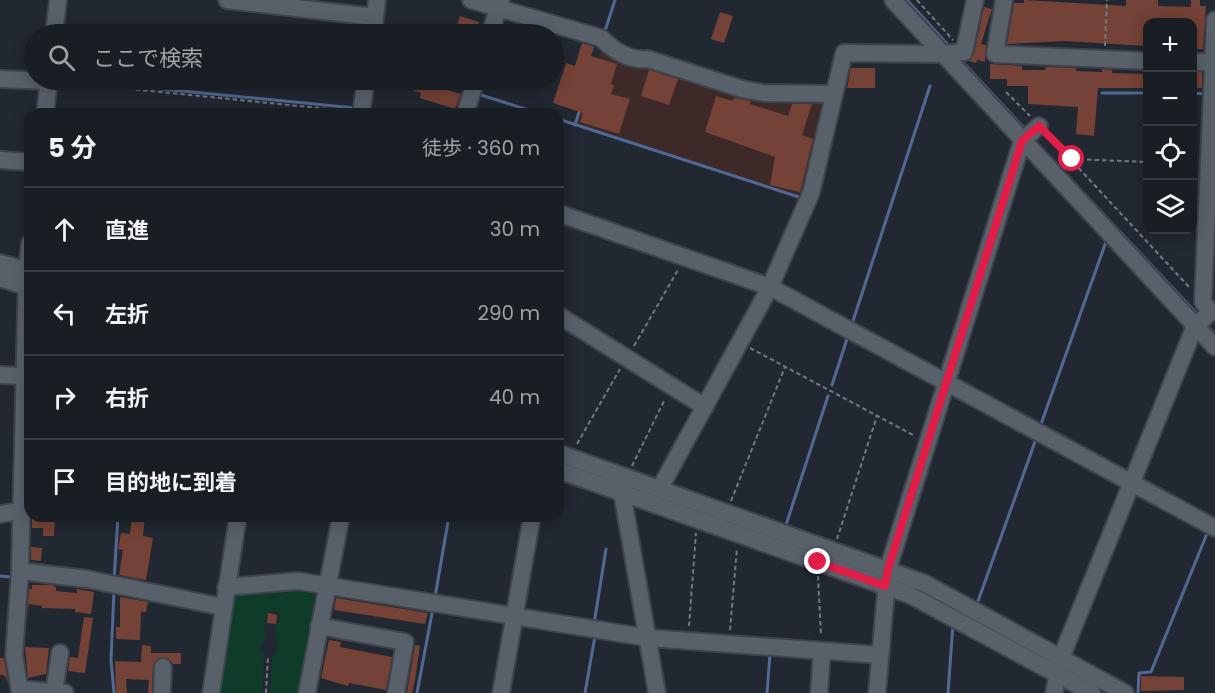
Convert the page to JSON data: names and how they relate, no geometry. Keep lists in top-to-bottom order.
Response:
{
  "page": {
    "map_buttons": ["+", "−"],
    "search": "ここで検索",
    "heading": ["5 分", "徒歩 · 360 m"],
    "list": [
      ["直進", "30 m"],
      ["左折", "290 m"],
      ["右折", "40 m"],
      "目的地に到着"
    ]
  }
}
